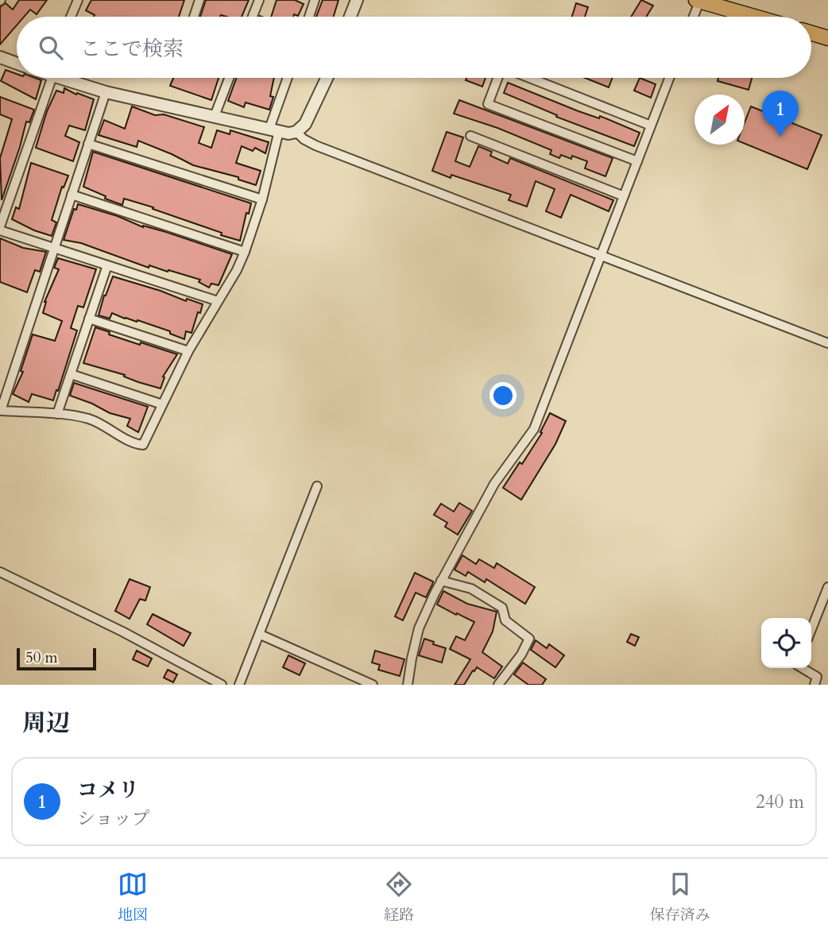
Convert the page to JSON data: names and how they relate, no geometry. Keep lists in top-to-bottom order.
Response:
{
  "scale_bar": "50 m",
  "north": "top right",
  "page": {
    "search": "ここで検索",
    "pins": "1",
    "scale": "50 m",
    "heading": "周辺",
    "list": [
      {
        "mark": "1",
        "name": "コメリ",
        "note": "ショップ",
        "value": "240 m"
      }
    ],
    "nav": ["地図", "経路", "保存済み"]
  }
}
